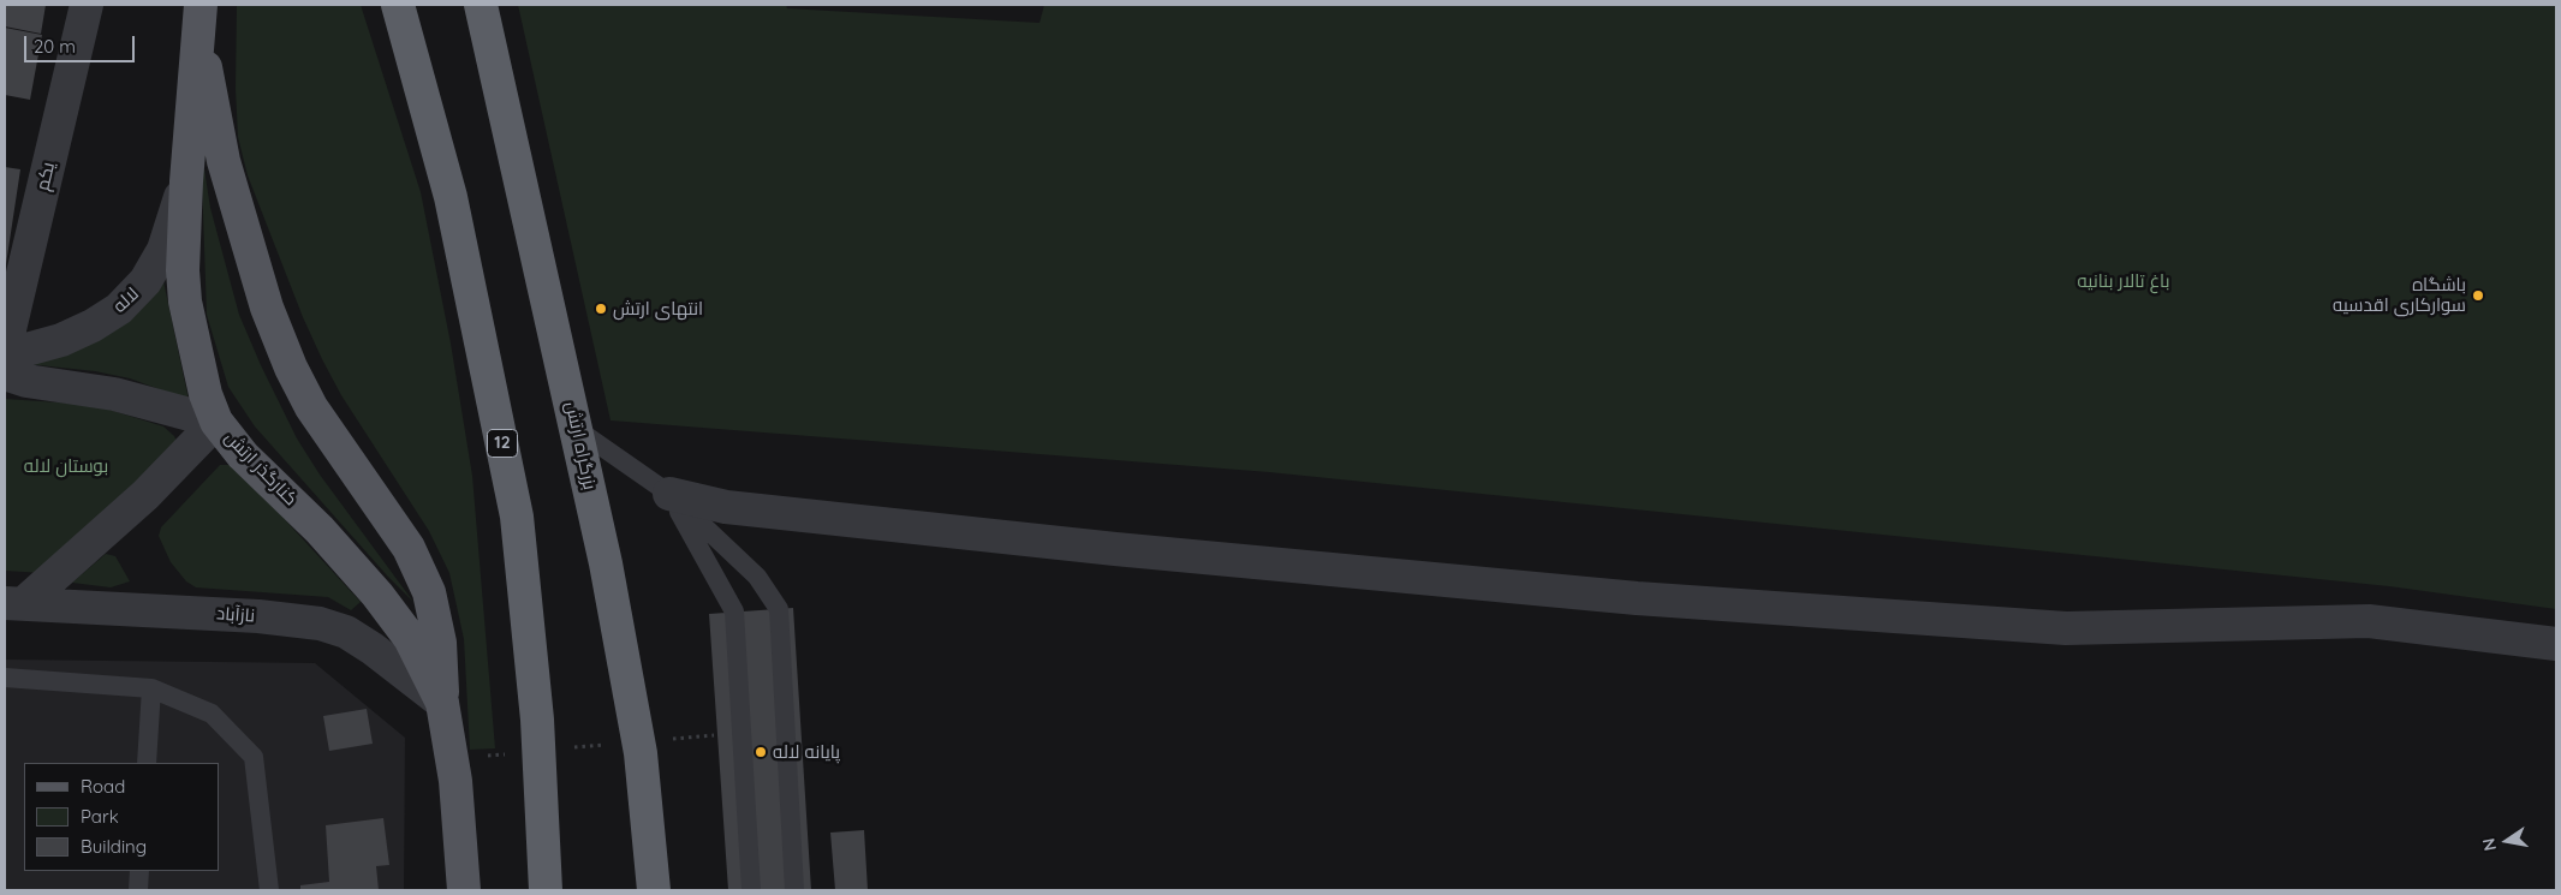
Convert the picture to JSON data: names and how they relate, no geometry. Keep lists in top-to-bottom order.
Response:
{
  "streets": {
    "highway": ["12", "بزرگراه ارتش"],
    "main road": ["کنارگذر ارتش"],
    "street": ["یکم", "لاله", "نازآباد"]
  },
  "crossings": [
    ["لاله", "کنارگذر ارتش"],
    ["کنارگذر ارتش", "نازآباد"]
  ],
  "parks": ["باغ تالار بنانیه", "بوستان لاله"],
  "places": ["باشگاه سوارکاری اقدسیه", "انتهای ارتش", "پایانه لاله"],
  "legend": ["Road", "Park", "Building"],
  "scale_bar": "20 m",
  "north": "left"
}
